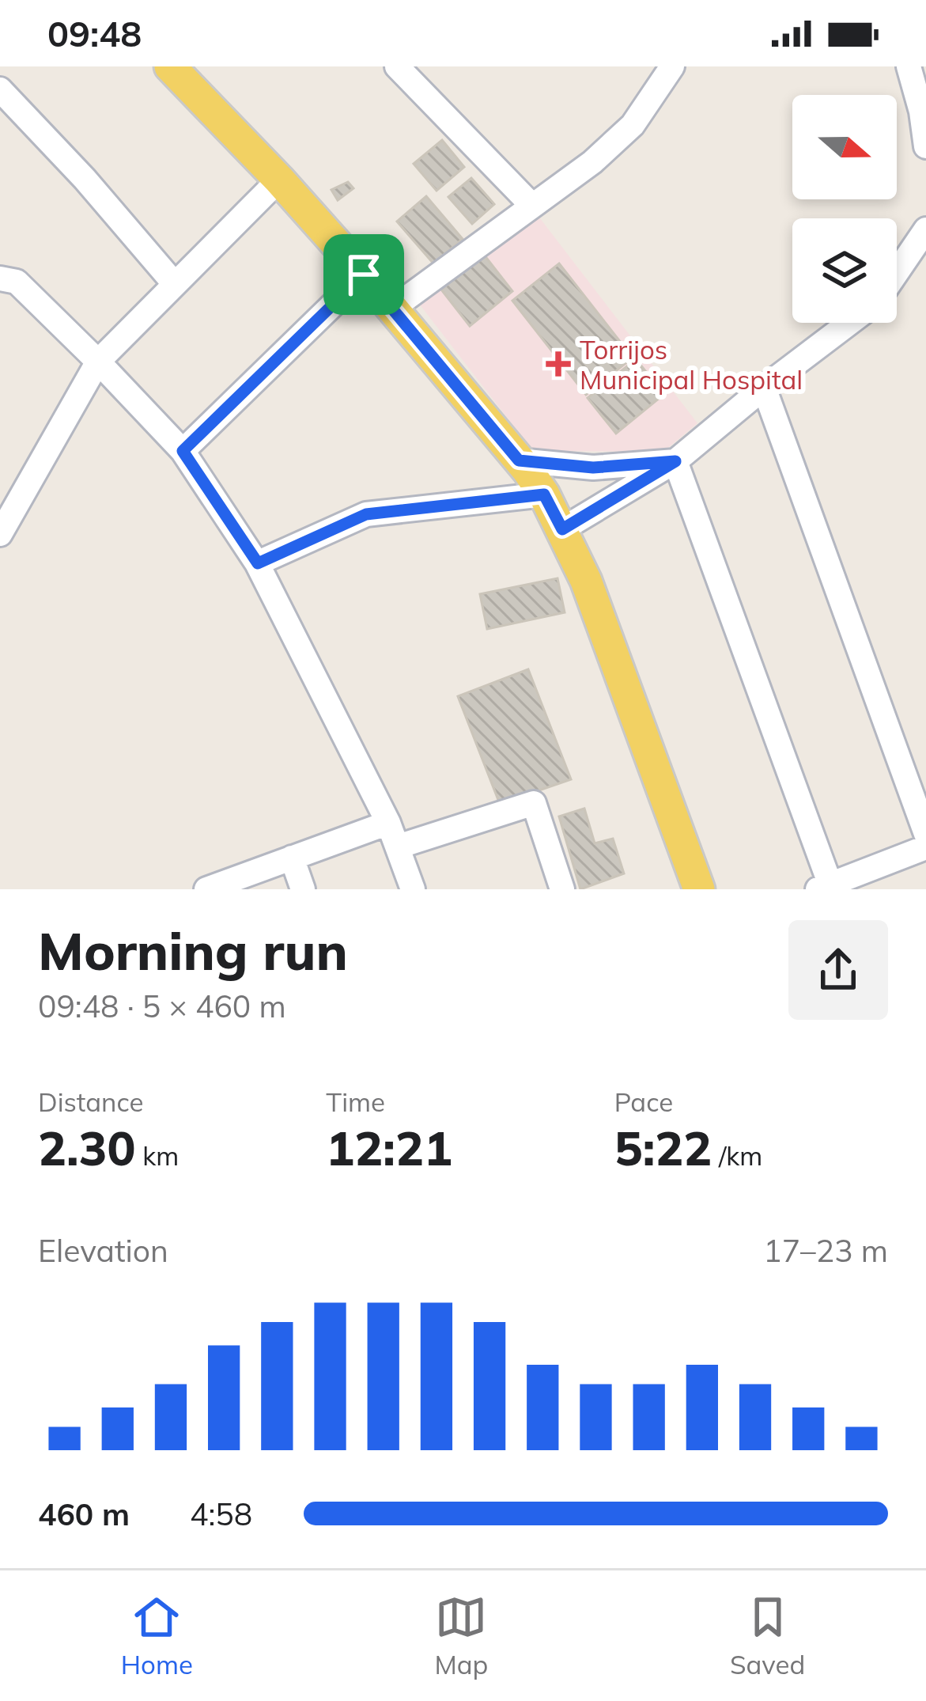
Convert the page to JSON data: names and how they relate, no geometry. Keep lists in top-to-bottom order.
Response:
{
  "places": {
    "health": ["Torrijos Municipal Hospital"]
  },
  "north": "right",
  "page": {
    "status": "09:48",
    "heading": ["Morning run", "09:48 · 5 × 460 m"],
    "stats": [
      ["Distance", "2.30 km"],
      ["Time", "12:21"],
      ["Pace", "5:22 /km"]
    ],
    "chart": ["Elevation", "17–23 m"],
    "list": [
      {
        "name": "460 m",
        "note": "4:58"
      }
    ],
    "tabs": ["Home", "Map", "Saved"]
  }
}
